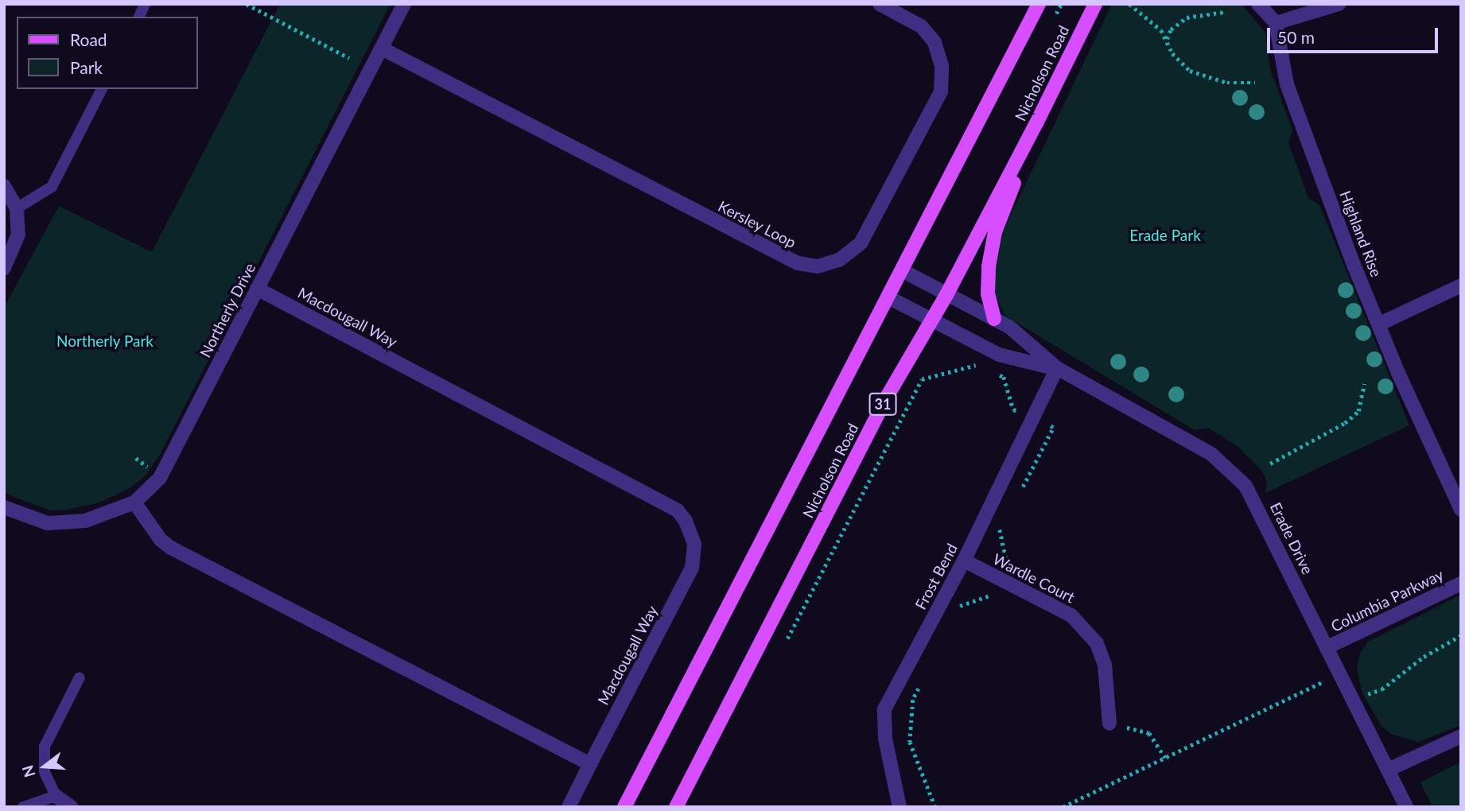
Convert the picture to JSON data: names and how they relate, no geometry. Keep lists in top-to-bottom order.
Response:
{
  "streets": {
    "main road": ["Nicholson Road", "31"],
    "street": [
      "Kersley Loop",
      "Highland Rise",
      "Northerly Drive",
      "Macdougall Way",
      "Erade Drive",
      "Frost Bend",
      "Wardle Court",
      "Columbia Parkway"
    ]
  },
  "crossings": [
    ["Nicholson Road", "Erade Drive"],
    ["Kersley Loop", "Northerly Drive"],
    ["Northerly Drive", "Macdougall Way"],
    ["Erade Drive", "Frost Bend"],
    ["Erade Drive", "Columbia Parkway"],
    ["Frost Bend", "Wardle Court"]
  ],
  "parks": ["Erade Park", "Northerly Park"],
  "legend": ["Road", "Park"],
  "scale_bar": "50 m",
  "north": "left"
}
